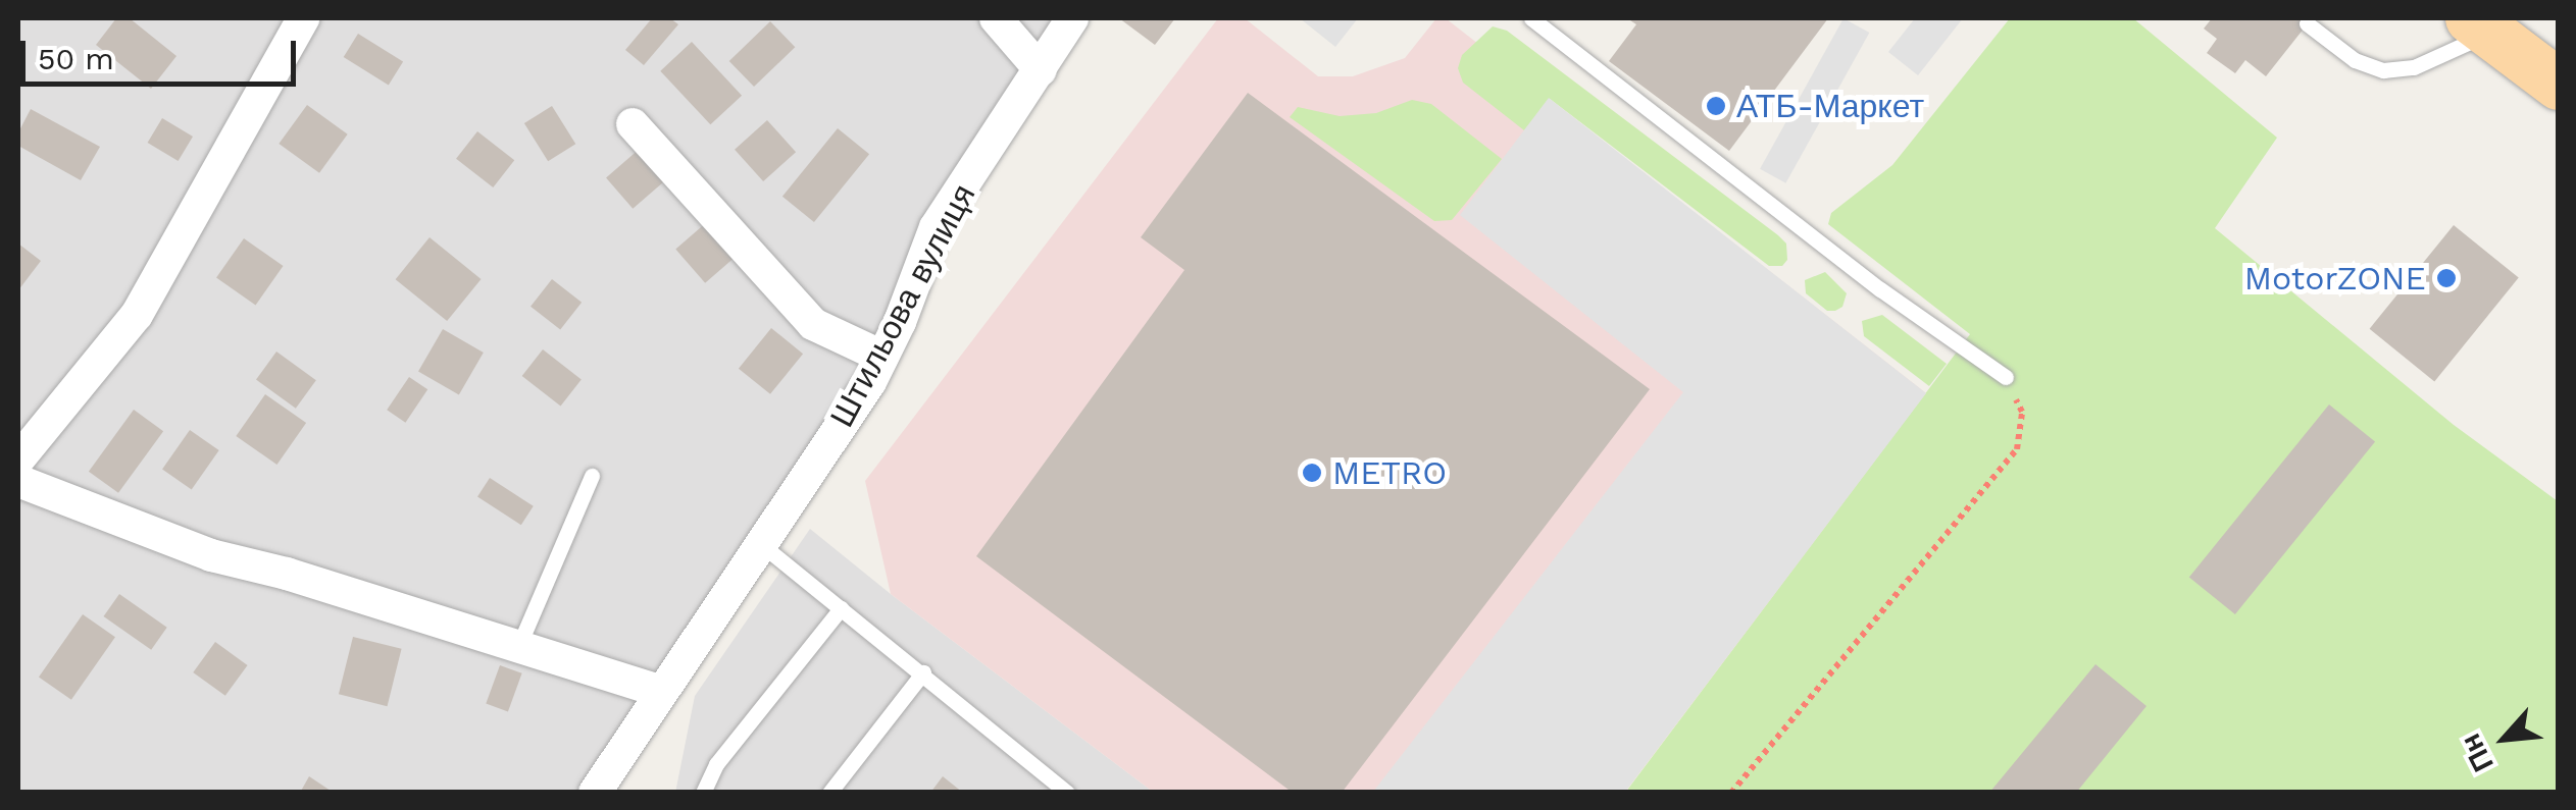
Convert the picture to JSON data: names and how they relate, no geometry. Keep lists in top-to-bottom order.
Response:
{
  "streets": {
    "street": ["Штильова вулиця"]
  },
  "places": ["АТБ-Маркет", "MotorZONE", "METRO"],
  "scale_bar": "50 m",
  "north": "bottom left"
}
